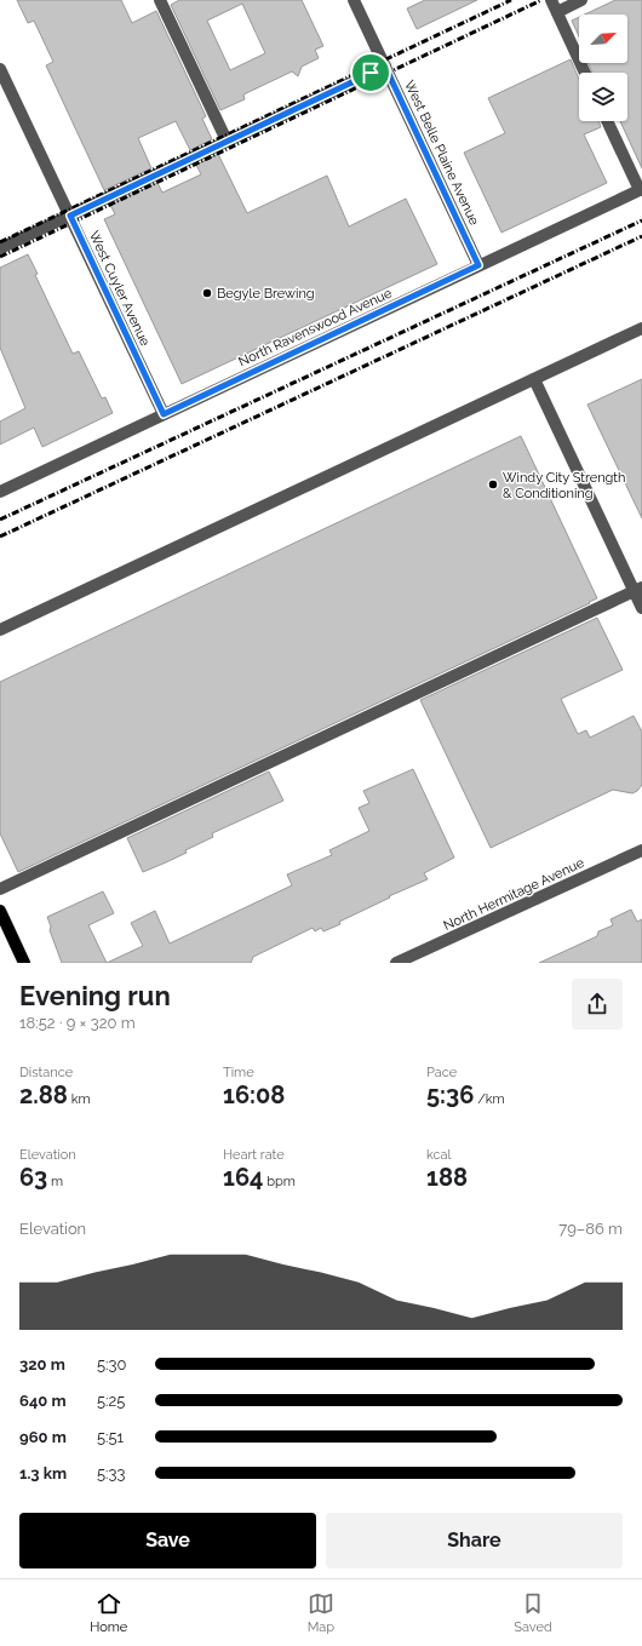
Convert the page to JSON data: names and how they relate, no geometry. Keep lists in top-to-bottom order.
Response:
{
  "streets": {
    "street": [
      "West Belle Plaine Avenue",
      "West Cuyler Avenue",
      "North Ravenswood Avenue",
      "North Hermitage Avenue"
    ]
  },
  "crossings": [
    ["West Belle Plaine Avenue", "North Ravenswood Avenue"],
    ["West Cuyler Avenue", "North Ravenswood Avenue"]
  ],
  "places": ["Begyle Brewing", "Windy City Strength & Conditioning"],
  "north": "top right",
  "page": {
    "heading": ["Evening run", "18:52 · 9 × 320 m"],
    "stats": [
      ["Distance", "2.88 km"],
      ["Time", "16:08"],
      ["Pace", "5:36 /km"],
      ["Elevation", "63 m"],
      ["Heart rate", "164 bpm"],
      ["kcal", "188"]
    ],
    "chart": ["Elevation", "79–86 m"],
    "list": [
      {
        "name": "320 m",
        "note": "5:30"
      },
      {
        "name": "640 m",
        "note": "5:25"
      },
      {
        "name": "960 m",
        "note": "5:51"
      },
      {
        "name": "1.3 km",
        "note": "5:33"
      }
    ],
    "buttons": ["Save", "Share"],
    "tabs": ["Home", "Map", "Saved"]
  }
}
